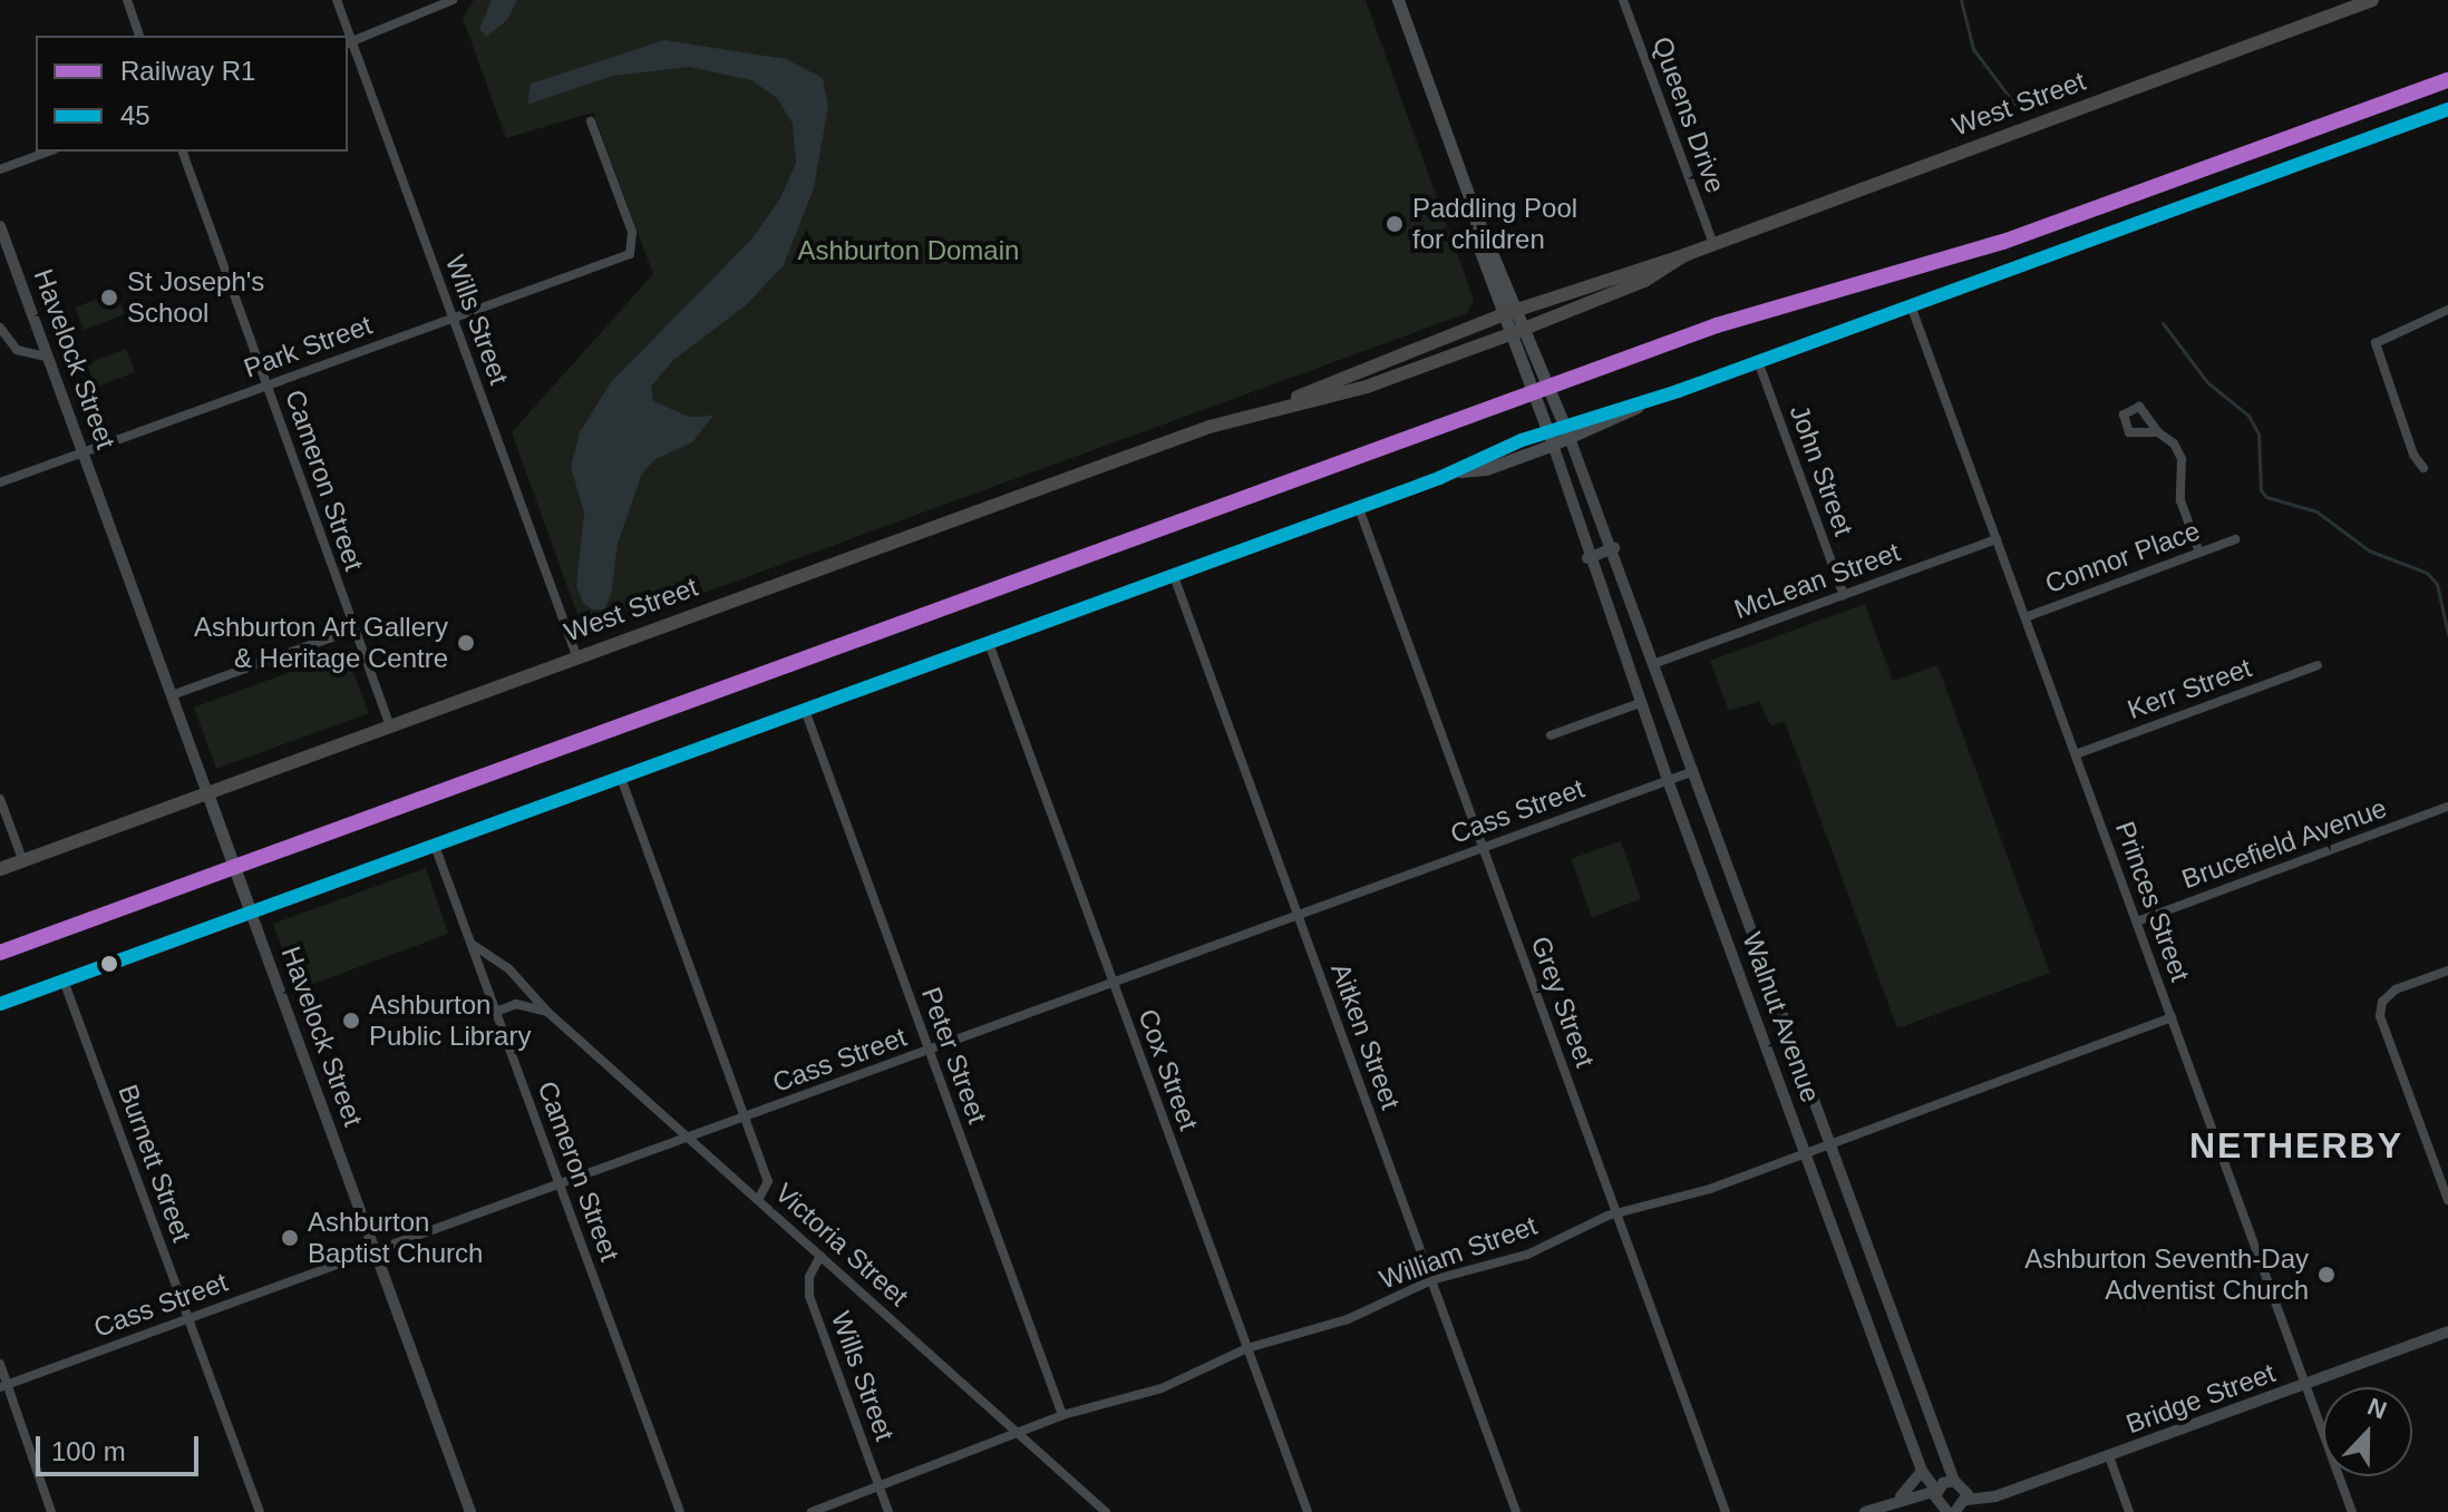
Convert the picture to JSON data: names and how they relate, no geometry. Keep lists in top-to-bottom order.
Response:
{
  "streets": {
    "highway": ["West Street"],
    "main road": ["Havelock Street", "Walnut Avenue"],
    "street": [
      "Queens Drive",
      "Wills Street",
      "Park Street",
      "John Street",
      "Cameron Street",
      "Connor Place",
      "McLean Street",
      "Kerr Street",
      "Cass Street",
      "Brucefield Avenue",
      "Princes Street",
      "Grey Street",
      "Aitken Street",
      "Peter Street",
      "Cox Street",
      "Burnett Street",
      "Victoria Street",
      "William Street",
      "Bridge Street"
    ]
  },
  "crossings": [
    ["West Street", "Queens Drive"],
    ["West Street", "Wills Street"],
    ["West Street", "Havelock Street"],
    ["West Street", "Cameron Street"],
    ["West Street", "Walnut Avenue"],
    ["Wills Street", "Park Street"],
    ["Wills Street", "Victoria Street"],
    ["Wills Street", "William Street"],
    ["Park Street", "Havelock Street"],
    ["Park Street", "Cameron Street"],
    ["Havelock Street", "Cass Street"],
    ["John Street", "McLean Street"],
    ["Cameron Street", "Cass Street"],
    ["Cameron Street", "Victoria Street"],
    ["Connor Place", "Princes Street"],
    ["McLean Street", "Princes Street"],
    ["McLean Street", "Walnut Avenue"],
    ["Kerr Street", "Princes Street"],
    ["Cass Street", "Grey Street"],
    ["Cass Street", "Walnut Avenue"],
    ["Cass Street", "Aitken Street"],
    ["Cass Street", "Peter Street"],
    ["Cass Street", "Cox Street"],
    ["Cass Street", "Burnett Street"],
    ["Cass Street", "Victoria Street"],
    ["Brucefield Avenue", "Princes Street"],
    ["Princes Street", "William Street"],
    ["Princes Street", "Bridge Street"],
    ["Grey Street", "William Street"],
    ["Walnut Avenue", "William Street"],
    ["Walnut Avenue", "Bridge Street"],
    ["Aitken Street", "William Street"],
    ["Peter Street", "William Street"],
    ["Cox Street", "William Street"],
    ["Victoria Street", "William Street"]
  ],
  "districts": ["NETHERBY"],
  "parks": ["Ashburton Domain"],
  "places": [
    "Paddling Pool for children",
    "St Joseph's School",
    "Ashburton Art Gallery & Heritage Centre",
    "Ashburton Public Library",
    "Ashburton Baptist Church",
    "Ashburton Seventh-Day Adventist Church"
  ],
  "lines": ["rail line R1", "transit line 45"],
  "legend": ["Railway R1", "45"],
  "scale_bar": "100 m",
  "north": "top"
}
